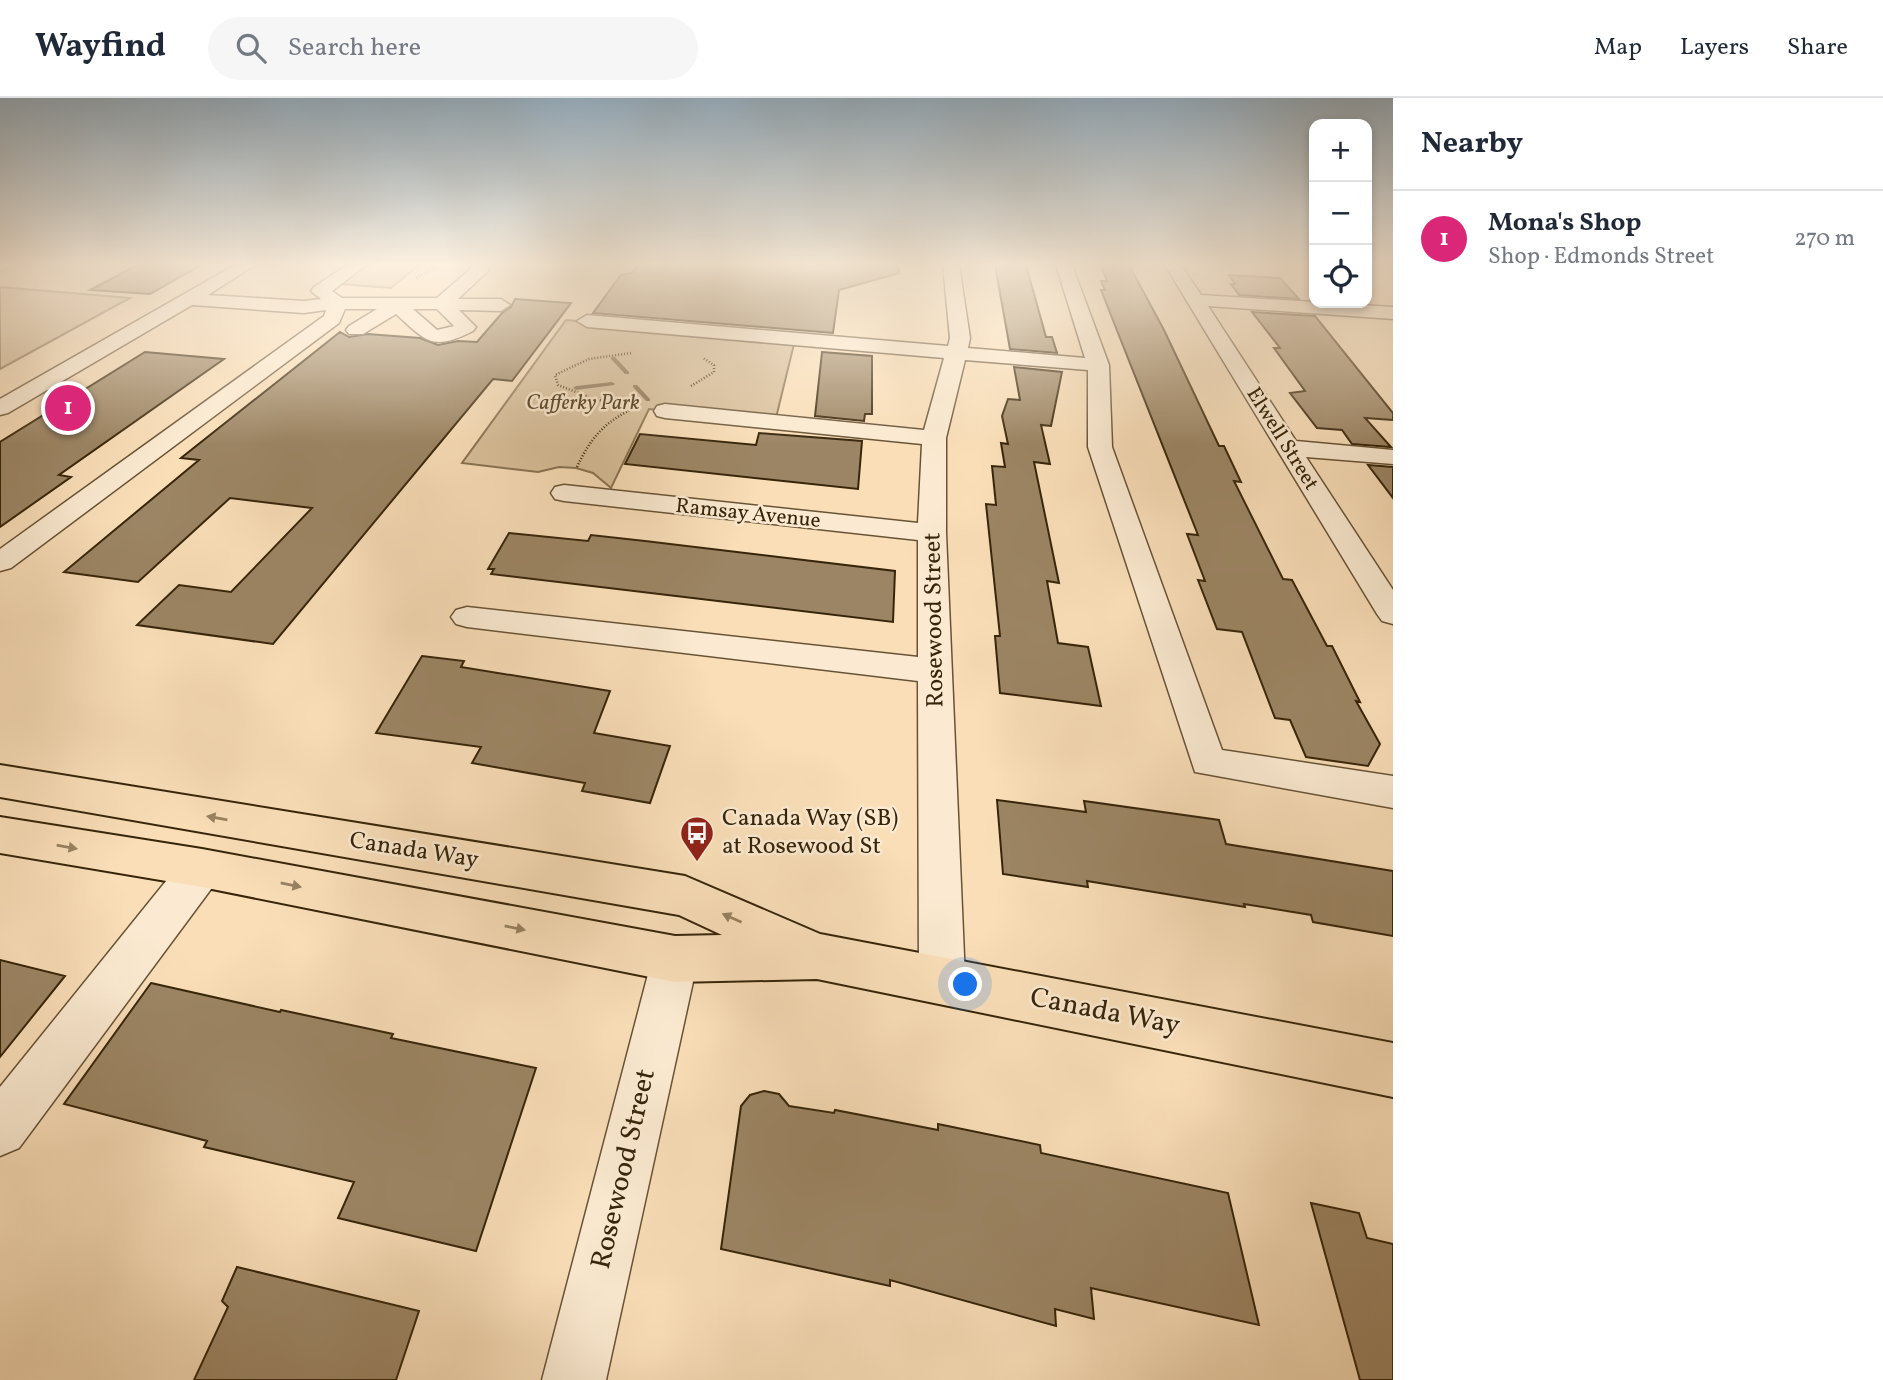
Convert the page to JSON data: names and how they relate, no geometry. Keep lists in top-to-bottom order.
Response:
{
  "streets": {
    "main road": ["Canada Way"],
    "street": ["Elwell Street", "Ramsay Avenue", "Rosewood Street"]
  },
  "crossings": [
    ["Ramsay Avenue", "Rosewood Street"],
    ["Rosewood Street", "Canada Way"]
  ],
  "parks": ["Cafferky Park"],
  "places": {
    "bus stop": ["Canada Way (SB) at Rosewood St"]
  },
  "page": {
    "header": "Wayfind",
    "search": "Search here",
    "nav": ["Map", "Layers", "Share"],
    "heading": "Nearby",
    "map_buttons": ["+", "−"],
    "list": [
      {
        "mark": "1",
        "name": "Mona's Shop",
        "note": "Shop · Edmonds Street",
        "value": "270 m"
      }
    ],
    "pins": "1"
  }
}
